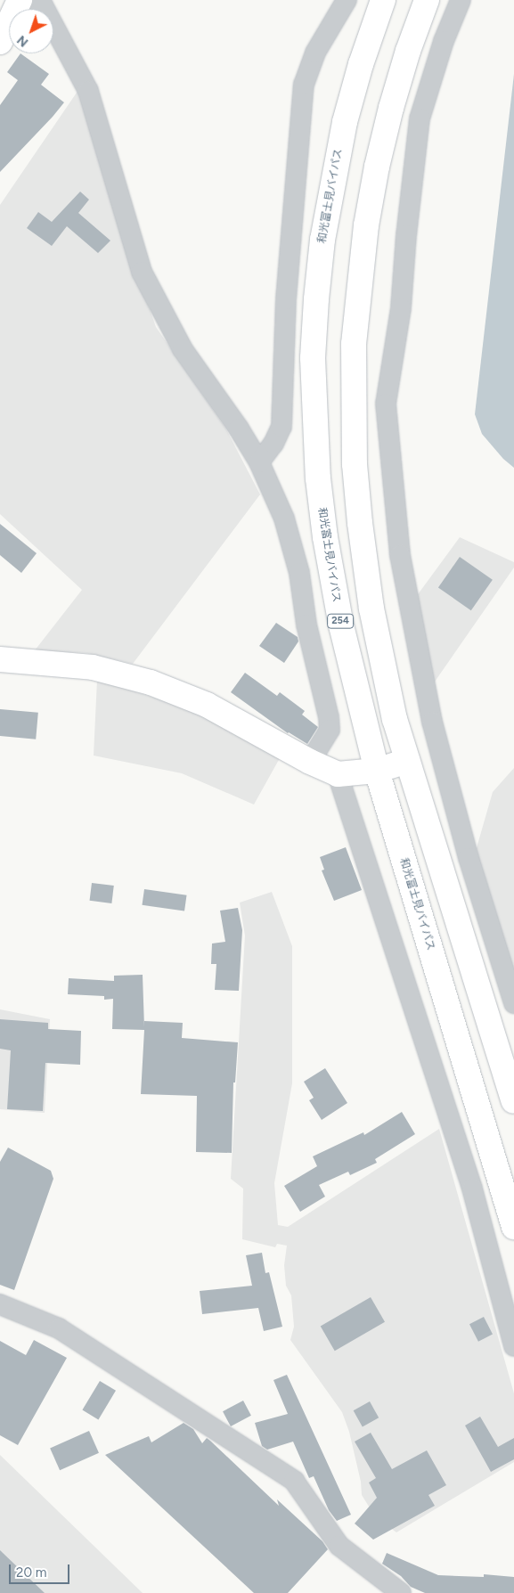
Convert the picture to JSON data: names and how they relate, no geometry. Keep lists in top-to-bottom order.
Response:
{
  "streets": {
    "main road": ["和光富士見バイパス", "254"]
  },
  "scale_bar": "20 m",
  "north": "bottom left"
}
